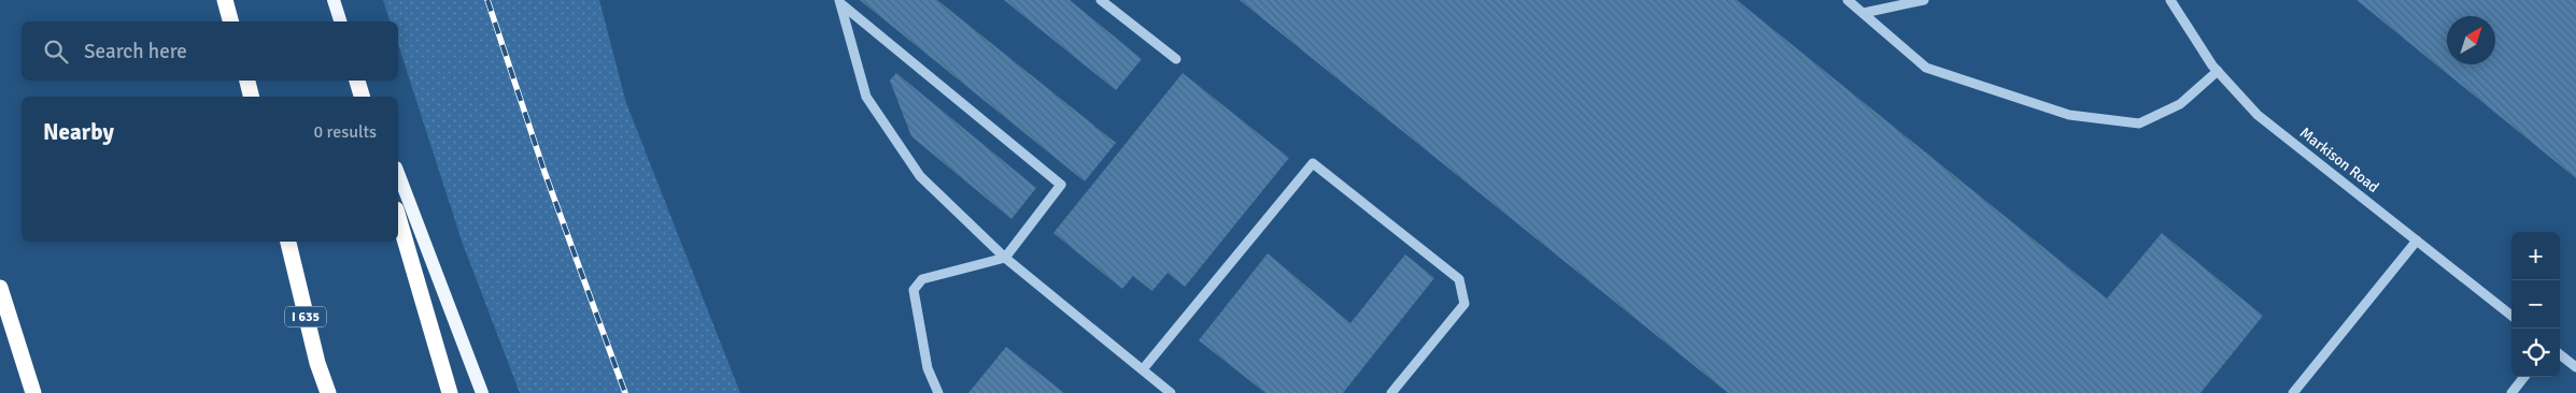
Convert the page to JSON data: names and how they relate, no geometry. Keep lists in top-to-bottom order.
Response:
{
  "streets": {
    "highway": ["I 635"],
    "street": ["Markison Road"]
  },
  "north": "top right",
  "page": {
    "search": "Search here",
    "heading": ["Nearby", "0 results"],
    "map_buttons": ["+", "−"]
  }
}
